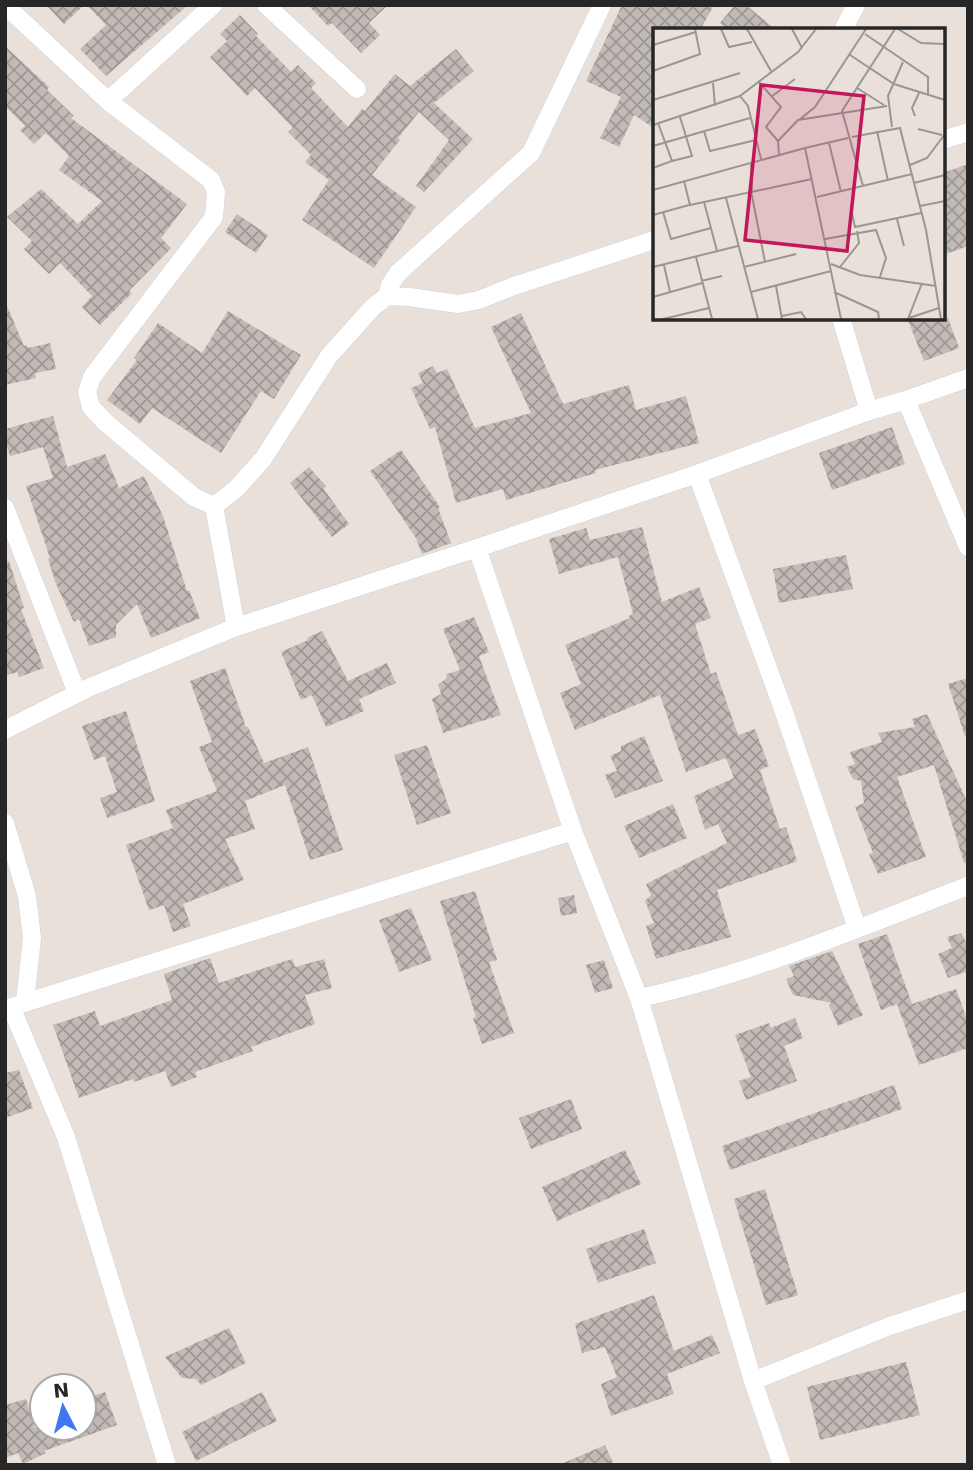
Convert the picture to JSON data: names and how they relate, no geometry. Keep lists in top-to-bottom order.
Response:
{
  "north": "top"
}
